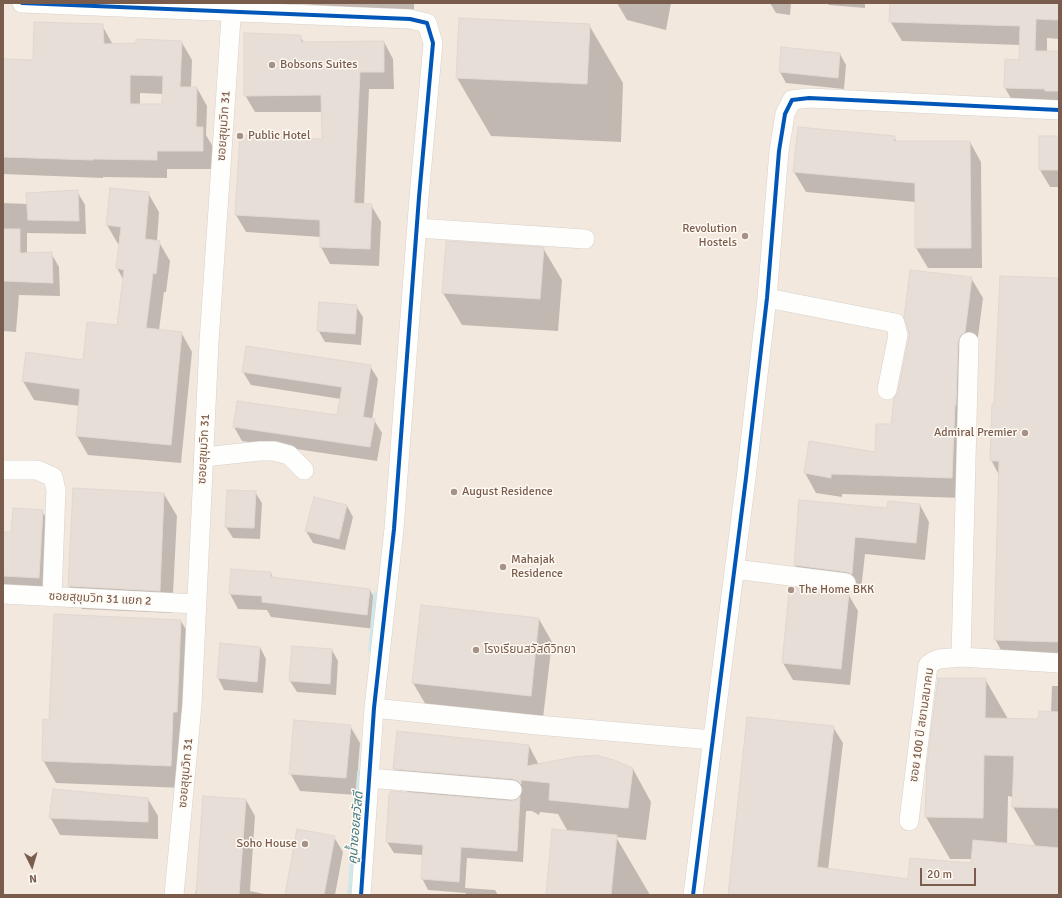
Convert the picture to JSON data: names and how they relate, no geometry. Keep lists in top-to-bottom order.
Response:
{
  "streets": {
    "street": ["ซอยสุขุมวิท 31", "ซอยสุขุมวิท 31 แยก 2", "ซอย 100 ปี สยามสมาคม"]
  },
  "crossings": [
    ["ซอยสุขุมวิท 31", "ซอยสุขุมวิท 31 แยก 2"]
  ],
  "water": ["คูน้ำซอยสวัสดี"],
  "places": [
    "Bobsons Suites",
    "Public Hotel",
    "Revolution Hostels",
    "Admiral Premier",
    "August Residence",
    "Mahajak Residence",
    "The Home BKK",
    "โรงเรียนสวัสดีวิทยา",
    "Soho House"
  ],
  "scale_bar": "20 m",
  "north": "bottom"
}
